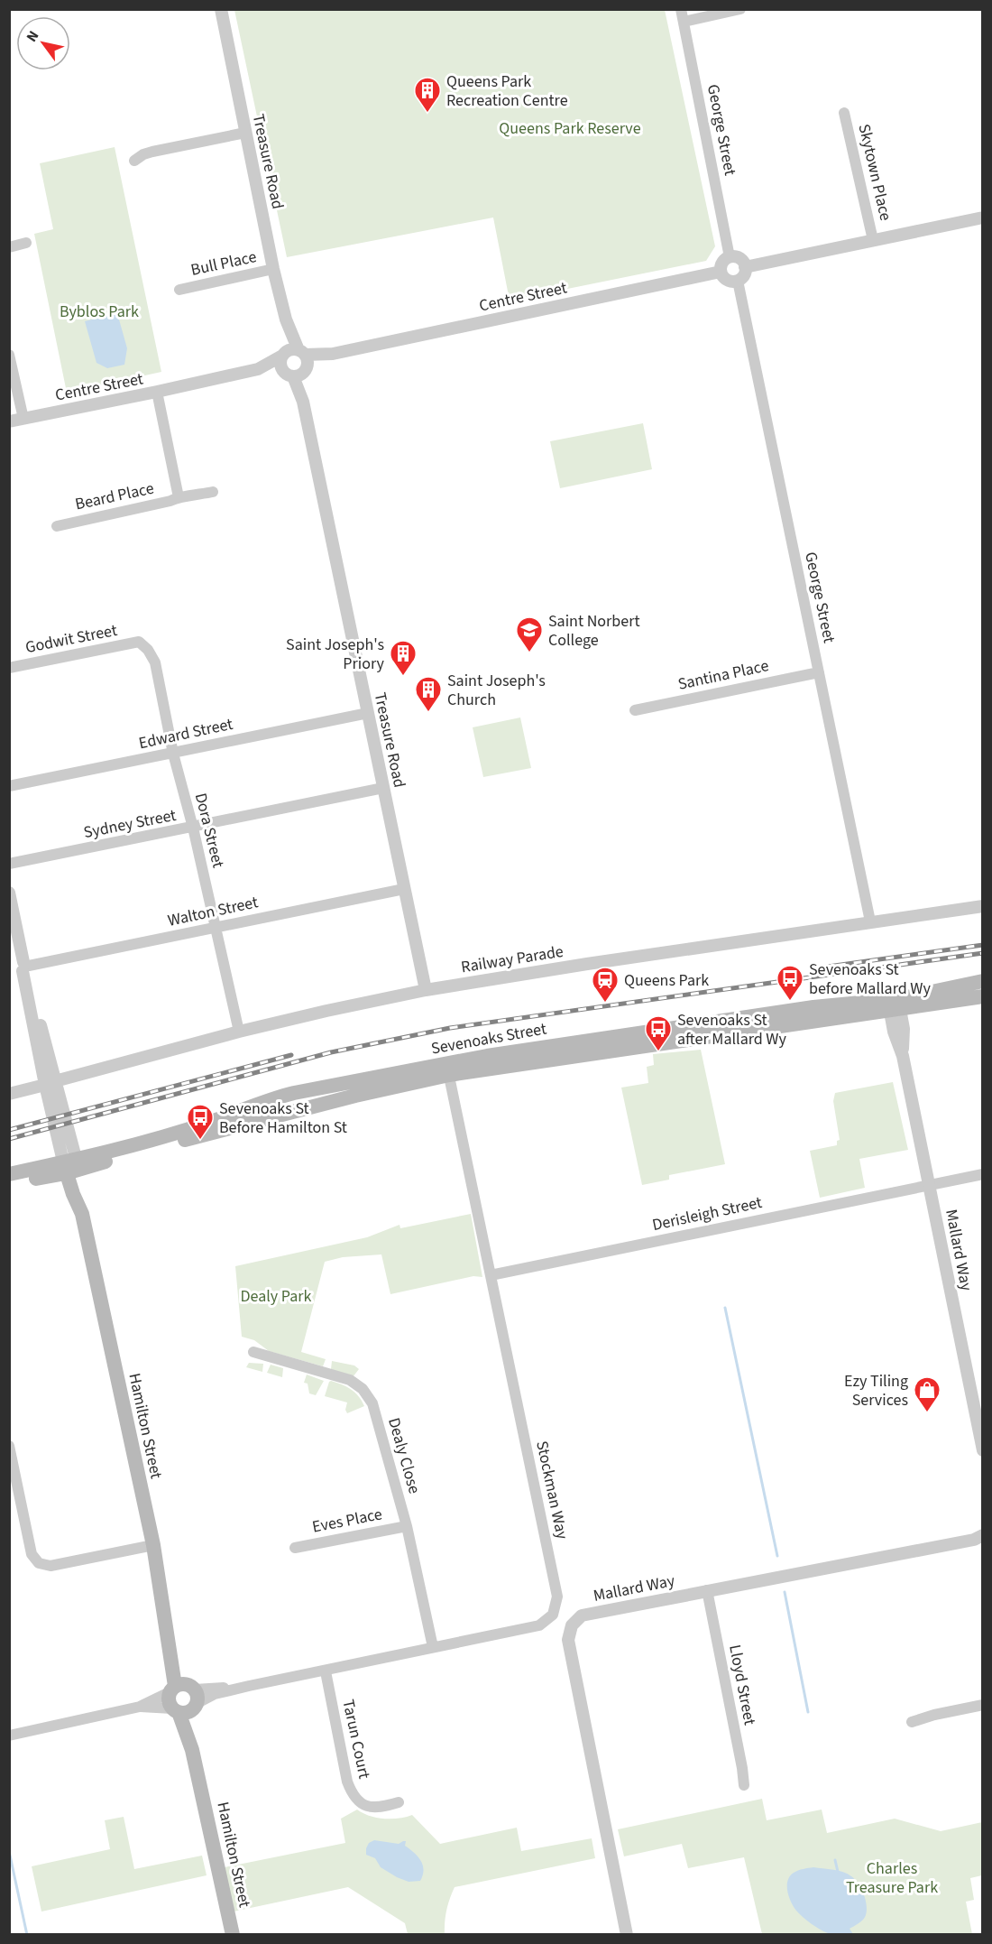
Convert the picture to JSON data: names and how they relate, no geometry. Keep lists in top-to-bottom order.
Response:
{
  "streets": {
    "main road": ["Sevenoaks Street", "Hamilton Street"],
    "street": [
      "George Street",
      "Treasure Road",
      "Skytown Place",
      "Bull Place",
      "Centre Street",
      "Beard Place",
      "Godwit Street",
      "Santina Place",
      "Edward Street",
      "Sydney Street",
      "Dora Street",
      "Walton Street",
      "Railway Parade",
      "Derisleigh Street",
      "Mallard Way",
      "Dealy Close",
      "Stockman Way",
      "Eves Place",
      "Lloyd Street",
      "Tarun Court"
    ]
  },
  "crossings": [
    ["George Street", "Centre Street"],
    ["George Street", "Santina Place"],
    ["George Street", "Railway Parade"],
    ["Treasure Road", "Bull Place"],
    ["Treasure Road", "Centre Street"],
    ["Treasure Road", "Edward Street"],
    ["Treasure Road", "Sydney Street"],
    ["Treasure Road", "Walton Street"],
    ["Treasure Road", "Railway Parade"],
    ["Centre Street", "Beard Place"],
    ["Godwit Street", "Dora Street"],
    ["Edward Street", "Dora Street"],
    ["Sydney Street", "Dora Street"],
    ["Dora Street", "Walton Street"],
    ["Dora Street", "Railway Parade"],
    ["Walton Street", "Hamilton Street"],
    ["Railway Parade", "Hamilton Street"],
    ["Sevenoaks Street", "Mallard Way"],
    ["Sevenoaks Street", "Hamilton Street"],
    ["Sevenoaks Street", "Stockman Way"],
    ["Derisleigh Street", "Mallard Way"],
    ["Derisleigh Street", "Stockman Way"],
    ["Mallard Way", "Lloyd Street"],
    ["Hamilton Street", "Stockman Way"],
    ["Dealy Close", "Stockman Way"],
    ["Dealy Close", "Eves Place"],
    ["Stockman Way", "Tarun Court"]
  ],
  "parks": [
    "Queens Park Reserve",
    "Byblos Park",
    "Dealy Park",
    "Charles Treasure Park"
  ],
  "places": {
    "building": ["Queens Park Recreation Centre", "Saint Joseph's Priory", "Saint Joseph's Church"],
    "school or university": ["Saint Norbert College"],
    "bus stop": ["Sevenoaks St before Mallard Wy", "Sevenoaks St after Mallard Wy", "Sevenoaks St Before Hamilton St"],
    "station": ["Queens Park"],
    "shop": ["Ezy Tiling Services"]
  },
  "north": "top left"
}
